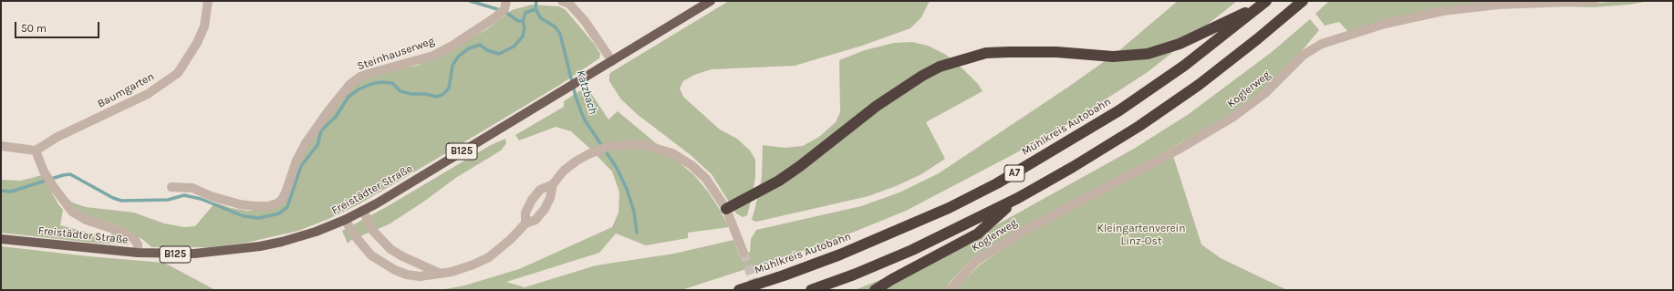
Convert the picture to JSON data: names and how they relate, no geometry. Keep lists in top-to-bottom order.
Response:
{
  "streets": {
    "highway": ["Mühlkreis Autobahn", "A7"],
    "main road": ["B125", "Freistädter Straße"],
    "street": ["Steinhauserweg", "Koglerweg", "Baumgarten"]
  },
  "water": ["Katzbach"],
  "parks": ["Kleingartenverein Linz-Ost"],
  "scale_bar": "50 m"
}
